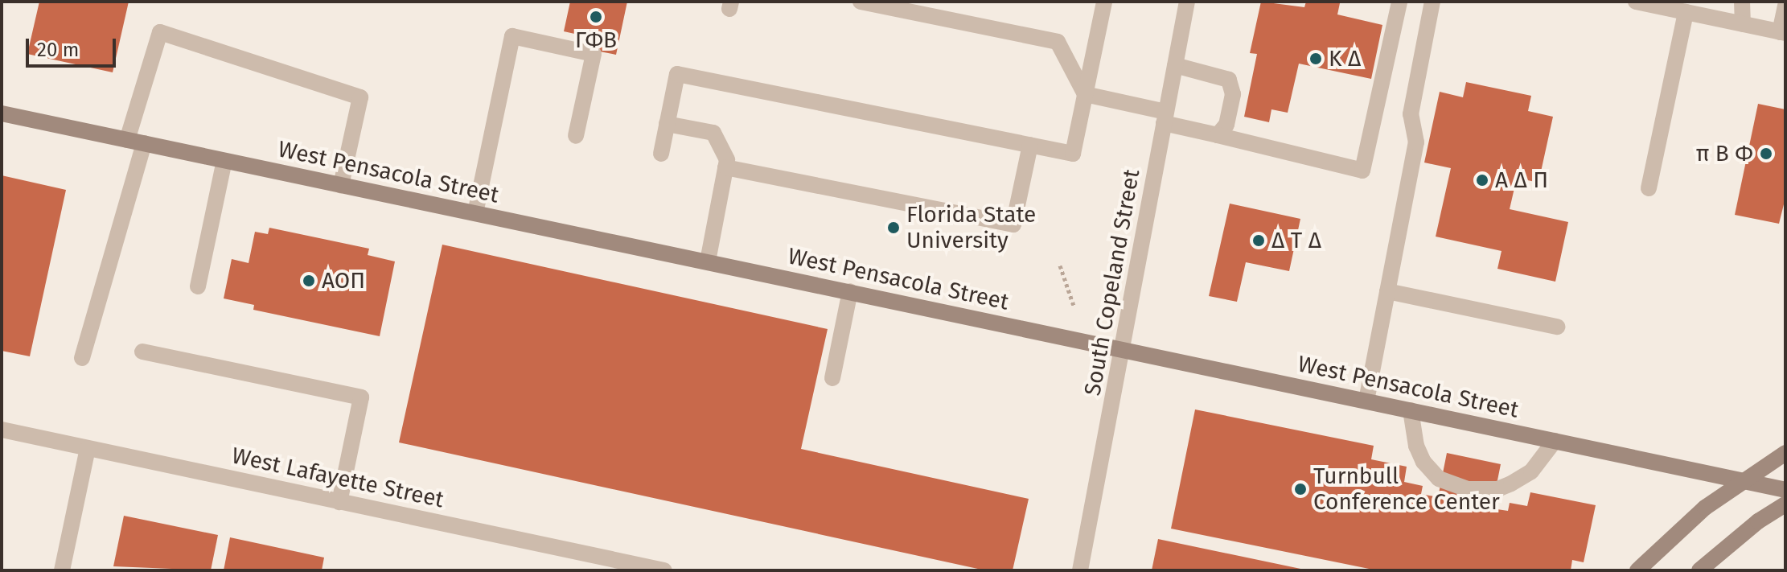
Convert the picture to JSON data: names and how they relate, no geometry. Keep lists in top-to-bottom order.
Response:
{
  "streets": {
    "main road": ["West Pensacola Street"],
    "street": ["South Copeland Street", "West Lafayette Street"]
  },
  "crossings": [
    ["West Pensacola Street", "South Copeland Street"]
  ],
  "places": [
    "ΓΦΒ",
    "Κ Δ",
    "π Β Φ",
    "Α Δ Π",
    "Florida State University",
    "Δ Τ Δ",
    "ΑΟΠ",
    "Turnbull Conference Center"
  ],
  "scale_bar": "20 m"
}
